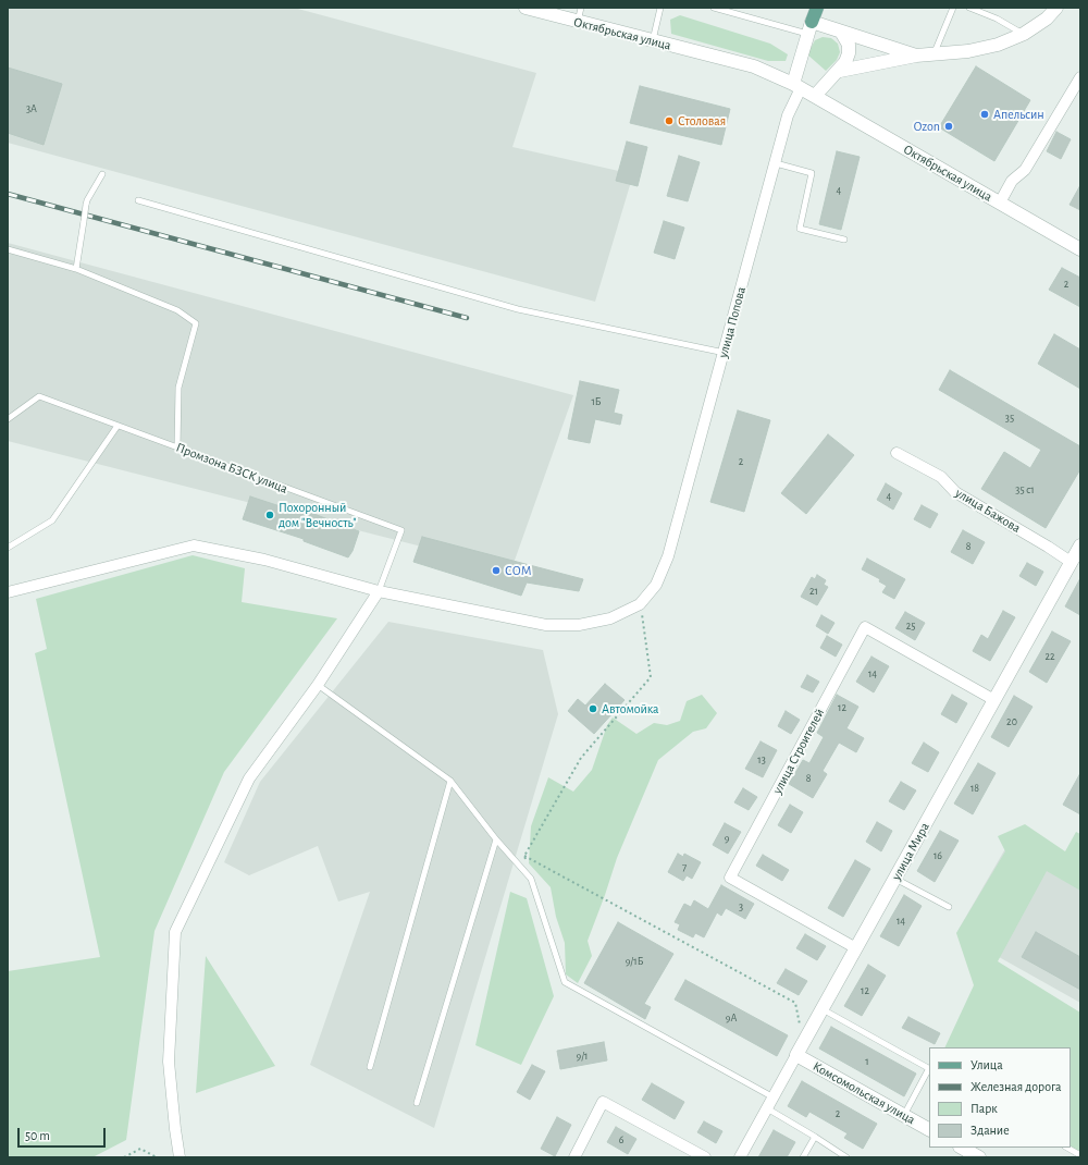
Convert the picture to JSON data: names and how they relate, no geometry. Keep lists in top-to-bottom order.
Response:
{
  "streets": {
    "street": [
      "Октябрьская улица",
      "улица Попова",
      "улица Бажова",
      "улица Строителей",
      "улица Мира",
      "Комсомольская улица"
    ],
    "lane": ["Промзона БЗСК улица"]
  },
  "crossings": [
    ["Октябрьская улица", "улица Попова"],
    ["улица Бажова", "улица Мира"],
    ["улица Строителей", "улица Мира"],
    ["улица Мира", "Комсомольская улица"]
  ],
  "places": [
    "Апельсин",
    "Столовая",
    "Ozon",
    "Похоронный дом \"Вечность\"",
    "СОМ",
    "Автомойка"
  ],
  "house_numbers": [
    "3А",
    "4",
    "2",
    "1Б",
    "35",
    "2",
    "35 с1",
    "4",
    "8",
    "21",
    "25",
    "22",
    "14",
    "12",
    "20",
    "13",
    "8",
    "18",
    "9",
    "16",
    "7",
    "3",
    "14",
    "9/1Б",
    "12",
    "9А",
    "9/1",
    "1",
    "2",
    "6"
  ],
  "legend": [
    "Улица",
    "Железная дорога",
    "Парк",
    "Здание"
  ],
  "scale_bar": "50 m"
}
